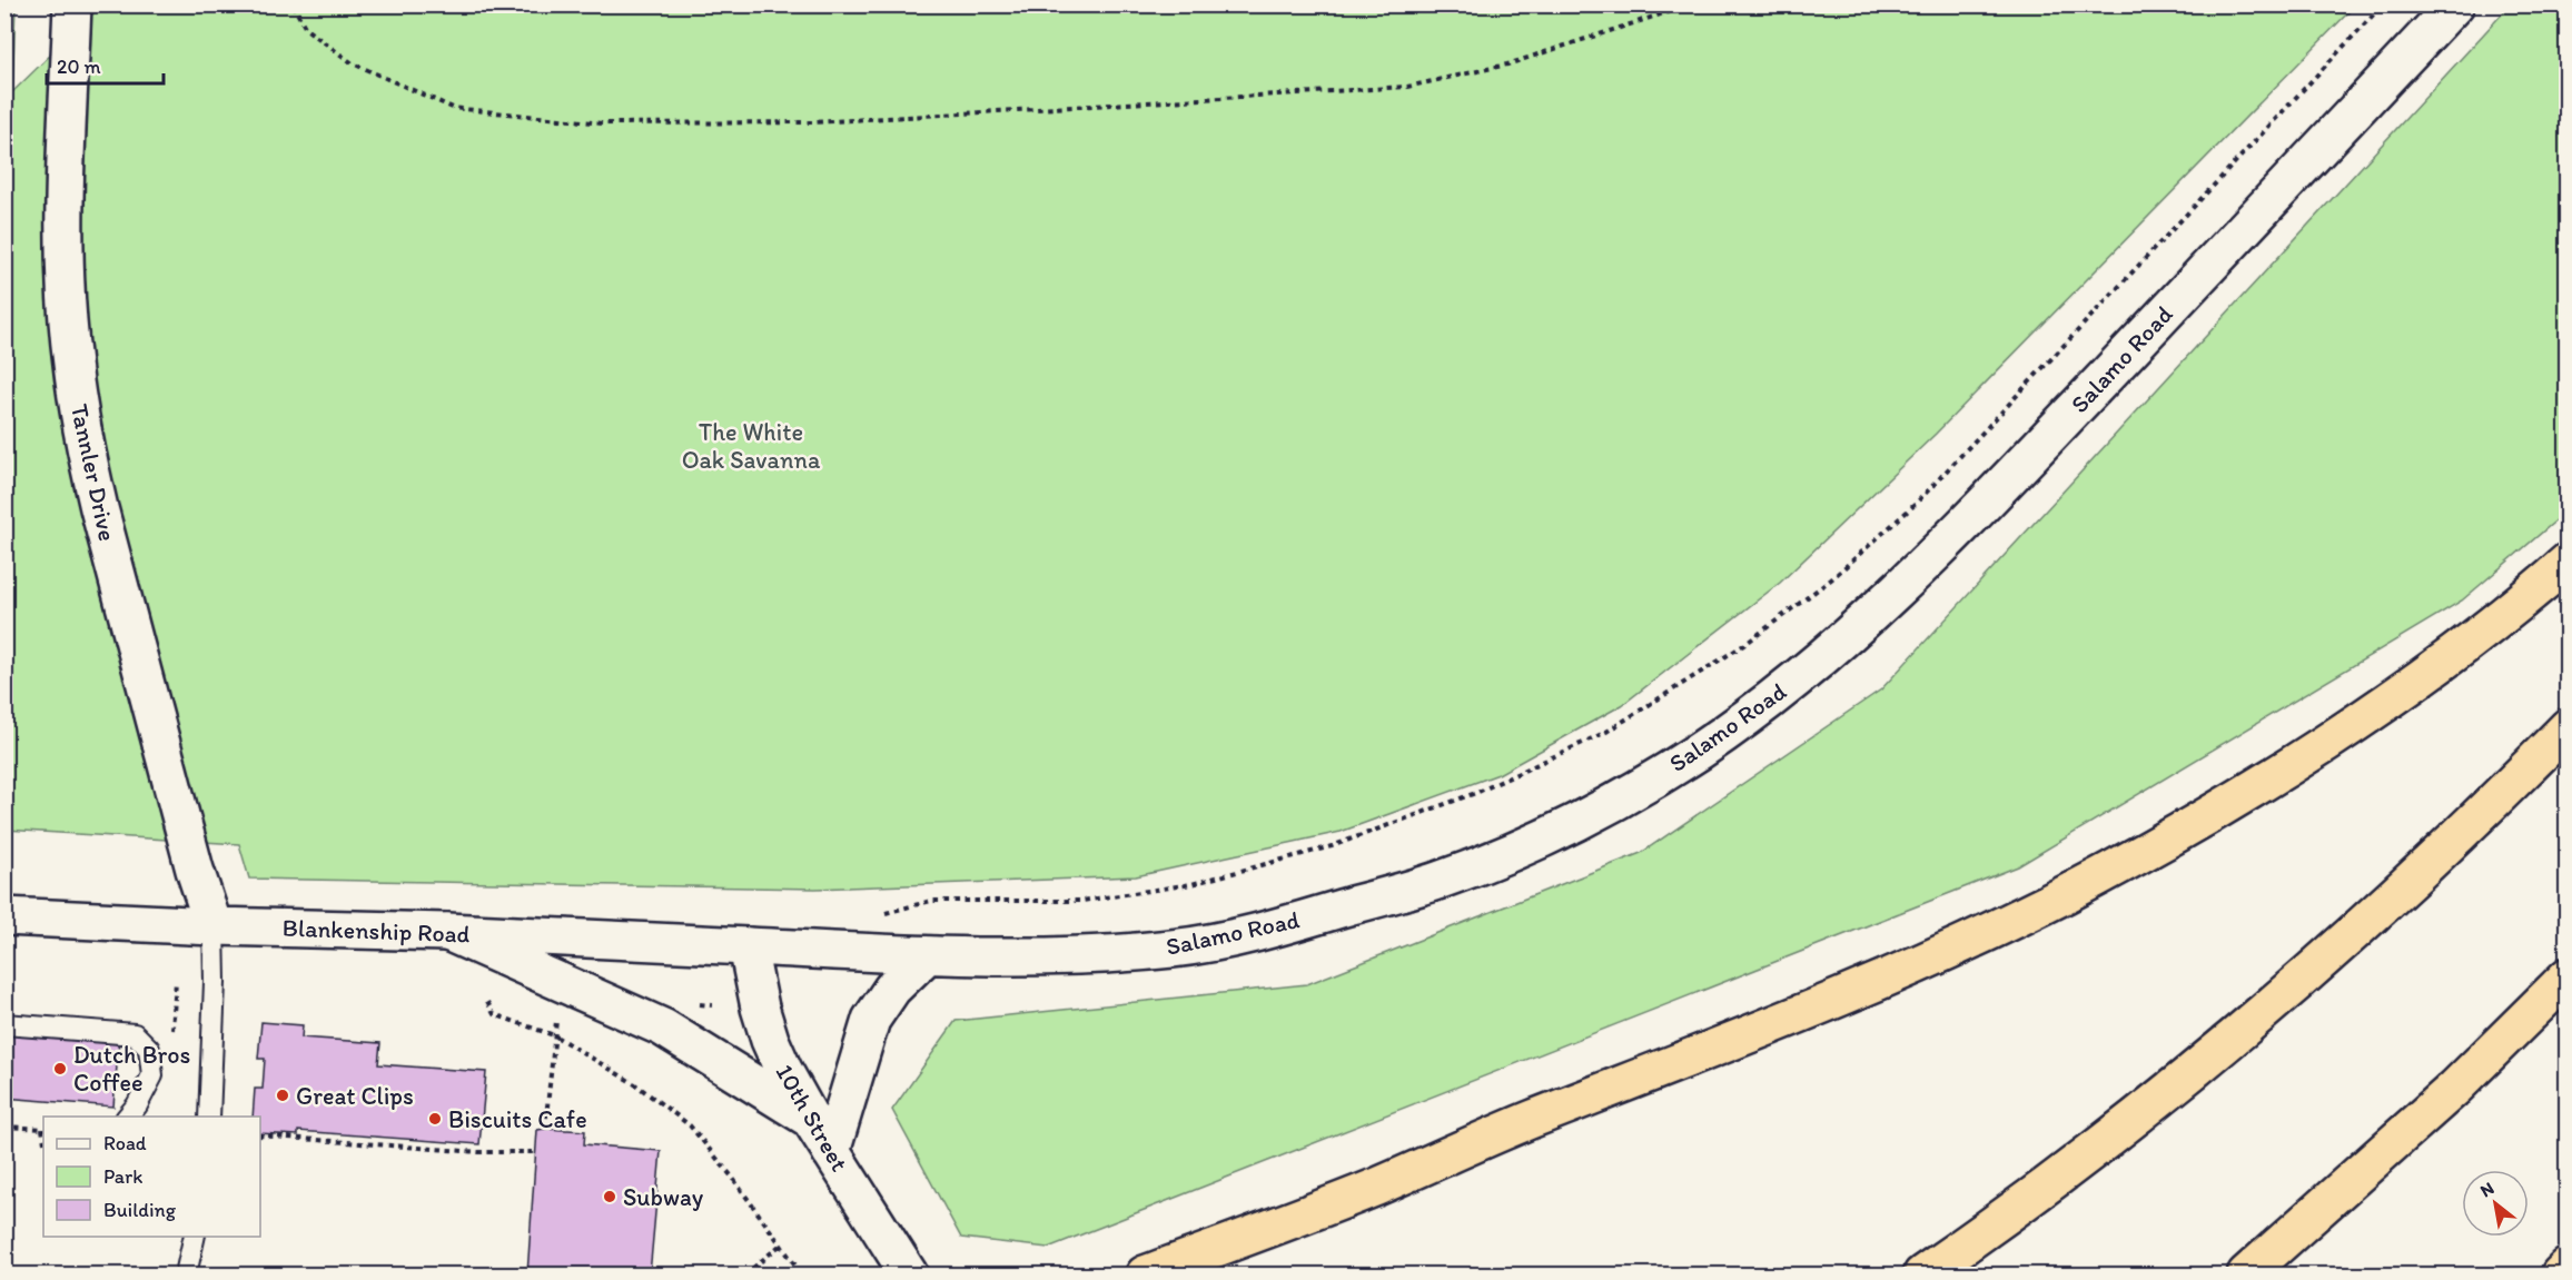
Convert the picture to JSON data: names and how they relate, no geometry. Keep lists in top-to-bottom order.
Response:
{
  "streets": {
    "main road": [
      "Salamo Road",
      "Tannler Drive",
      "Blankenship Road",
      "10th Street"
    ]
  },
  "crossings": [
    ["Salamo Road", "Blankenship Road"],
    ["Salamo Road", "10th Street"],
    ["Tannler Drive", "Blankenship Road"],
    ["Blankenship Road", "10th Street"]
  ],
  "parks": ["The White Oak Savanna"],
  "places": [
    "Dutch Bros Coffee",
    "Great Clips",
    "Biscuits Cafe",
    "Subway"
  ],
  "legend": ["Road", "Park", "Building"],
  "scale_bar": "20 m",
  "north": "top left"
}
